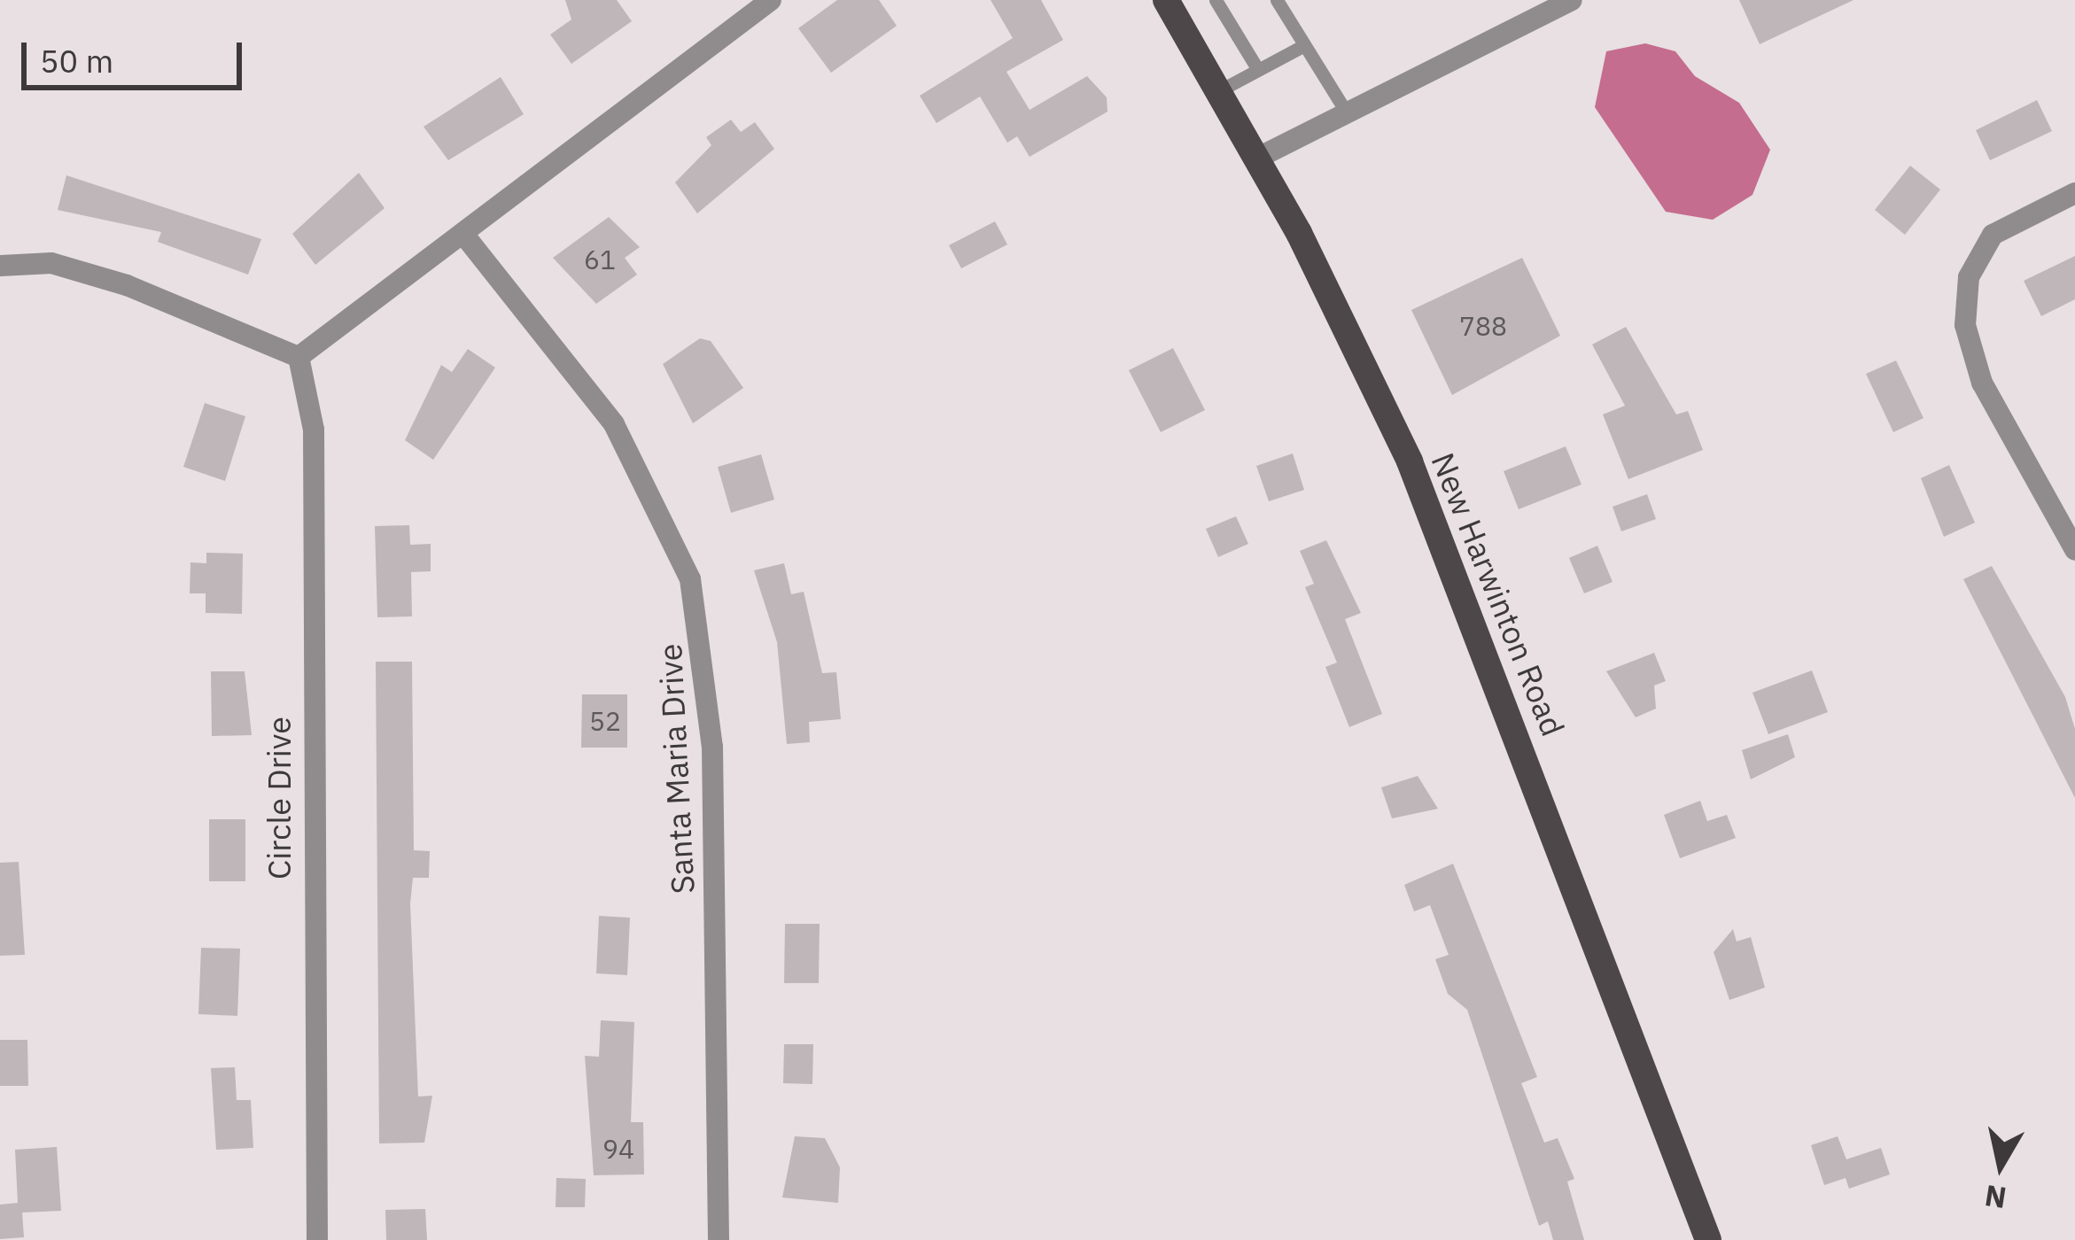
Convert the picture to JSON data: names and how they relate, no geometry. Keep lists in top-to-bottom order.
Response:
{
  "streets": {
    "main road": ["New Harwinton Road"],
    "street": ["Santa Maria Drive", "Circle Drive"]
  },
  "house_numbers": [
    "61",
    "788",
    "52",
    "94"
  ],
  "scale_bar": "50 m",
  "north": "bottom"
}
